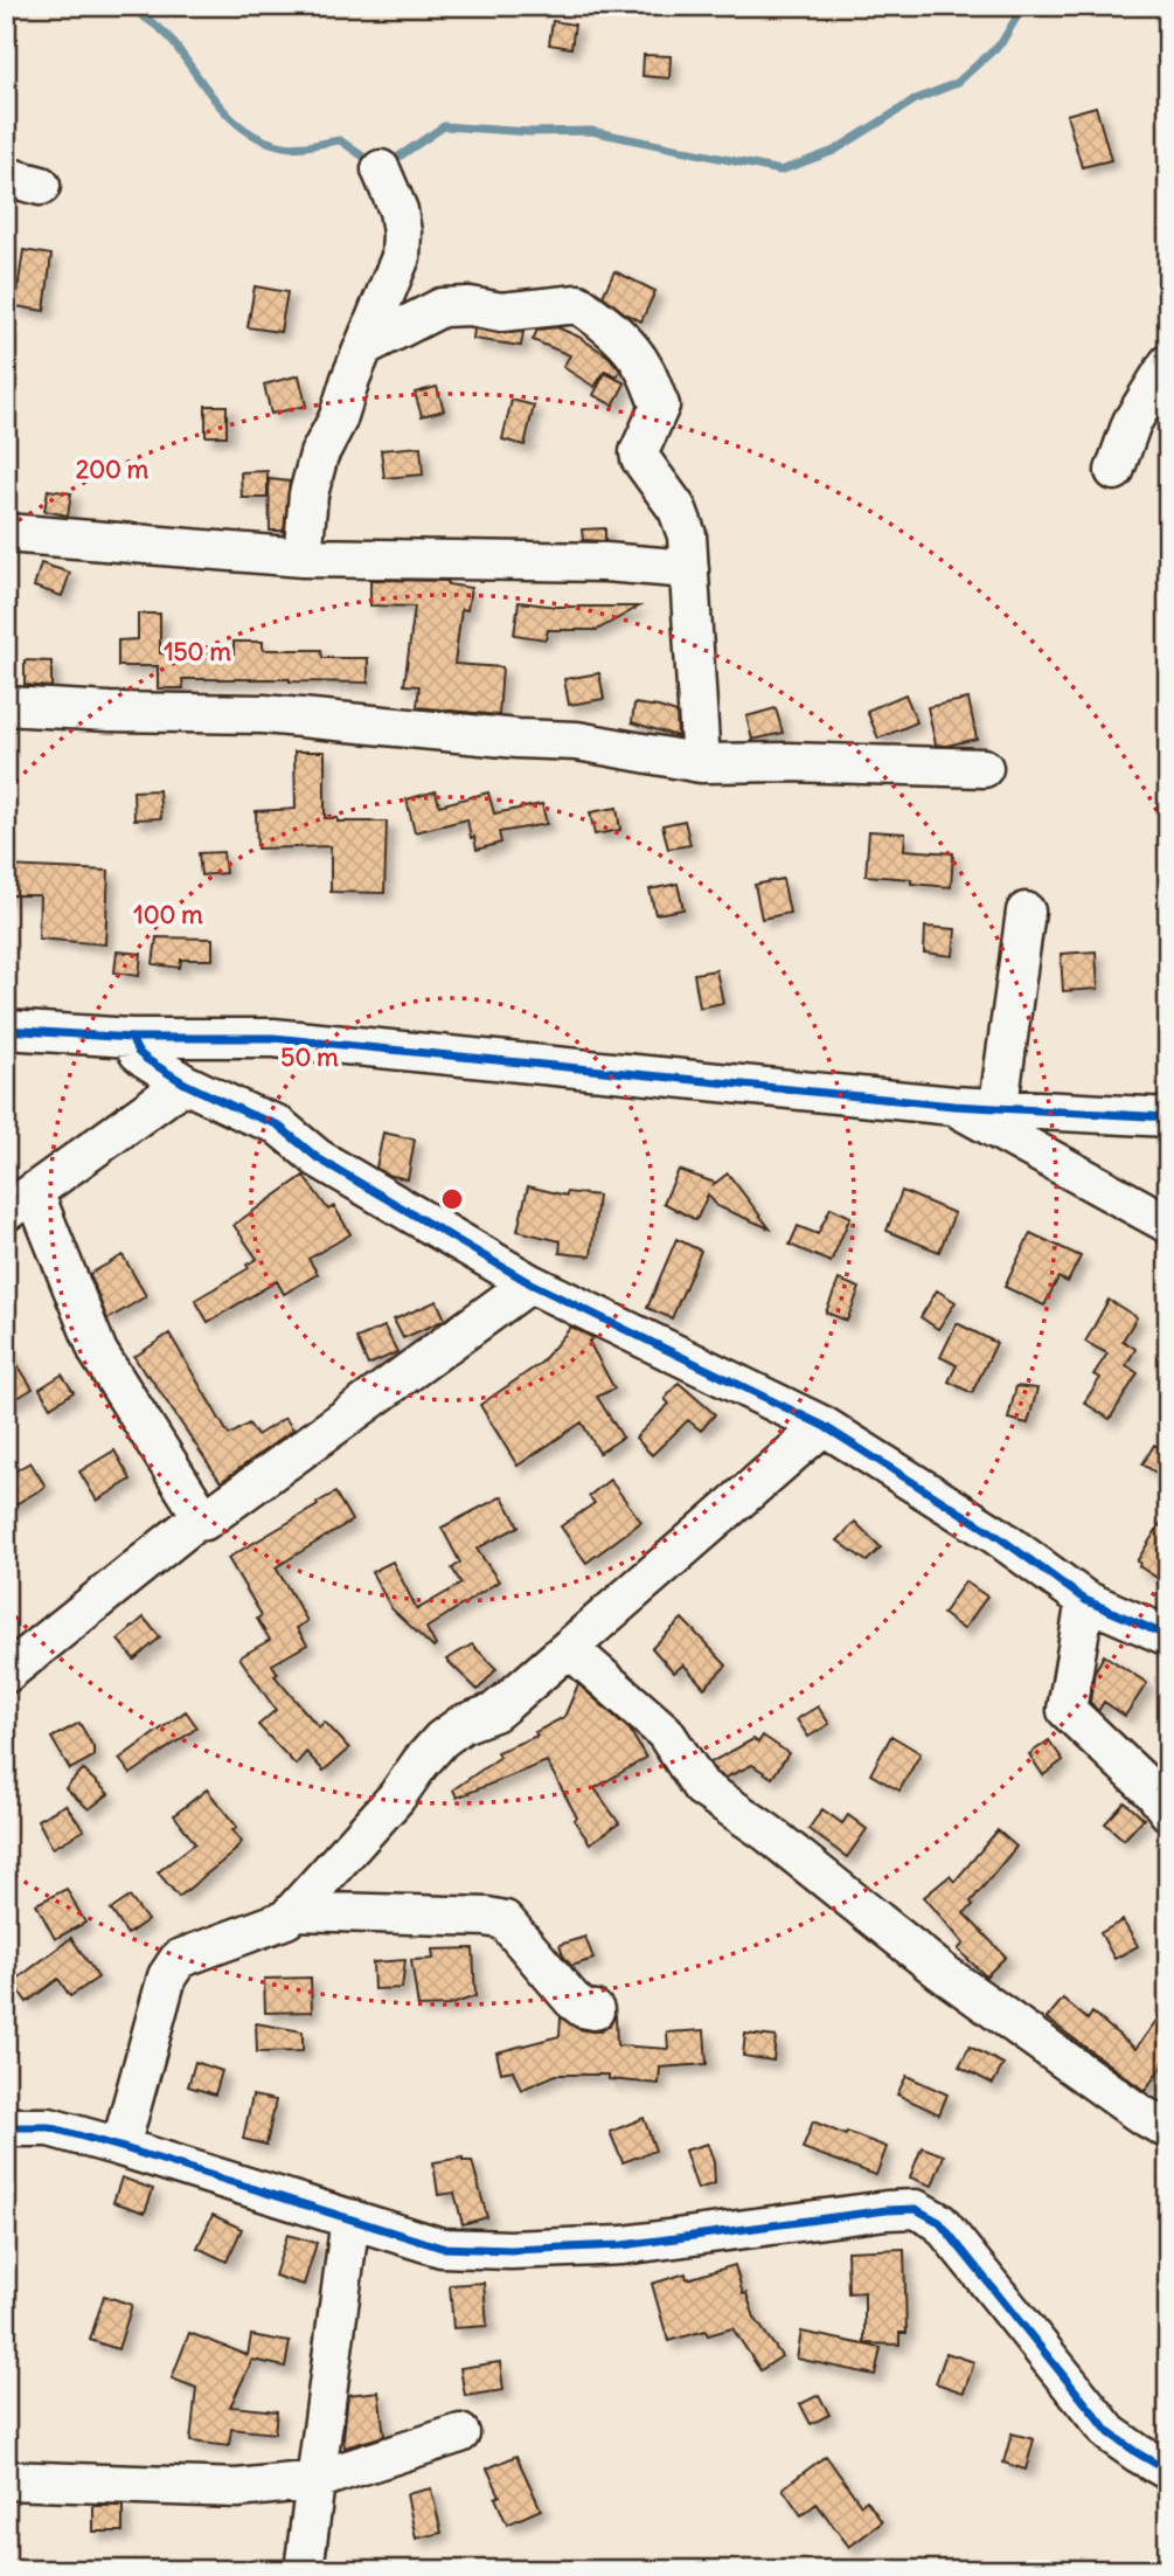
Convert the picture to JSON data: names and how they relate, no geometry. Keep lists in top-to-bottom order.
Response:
{
  "rings": [
    "200 m",
    "150 m",
    "100 m",
    "50 m"
  ]
}
